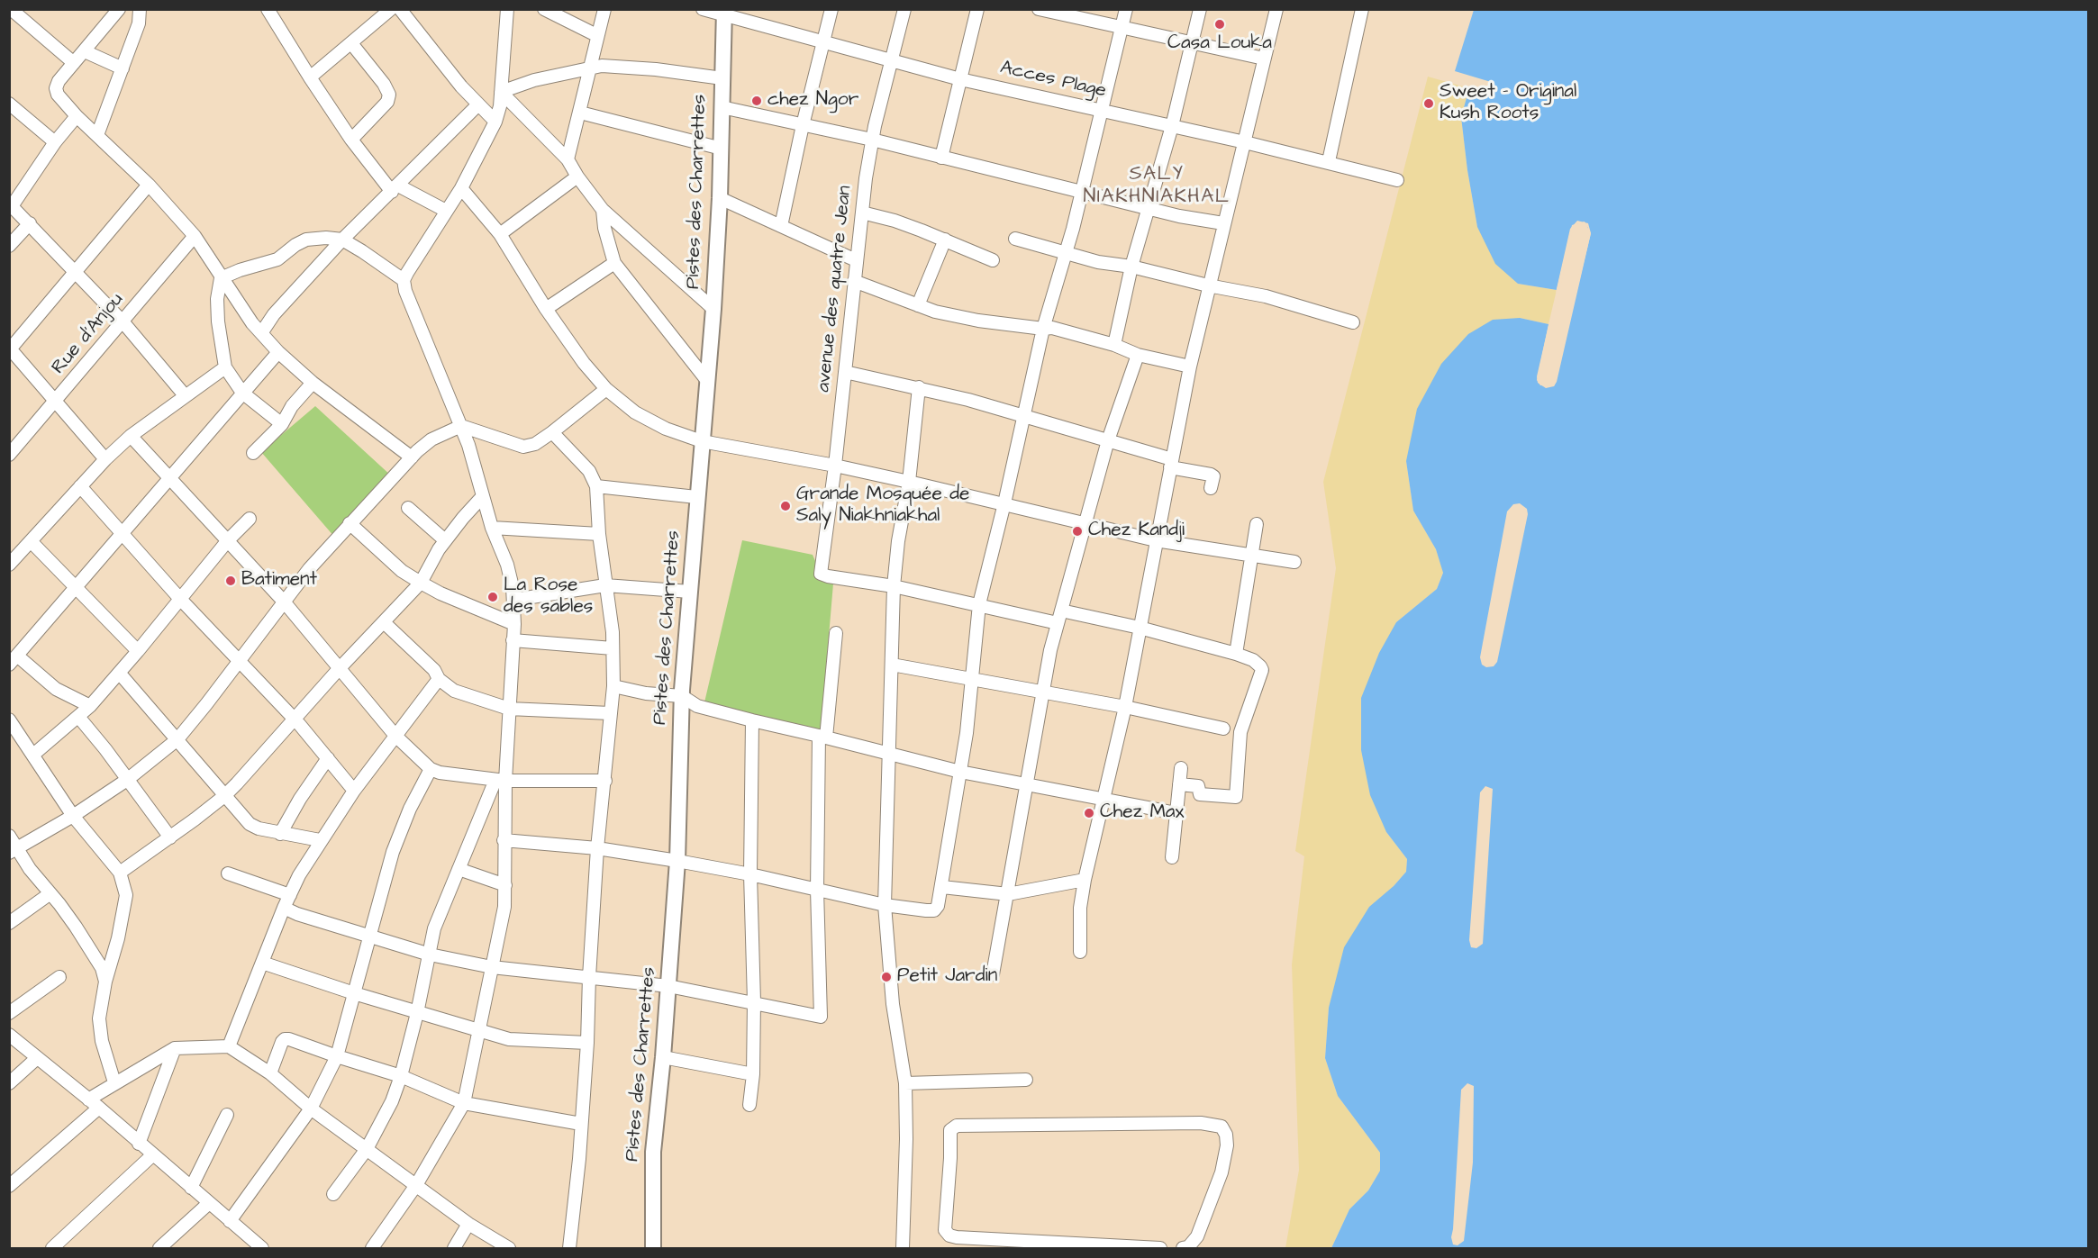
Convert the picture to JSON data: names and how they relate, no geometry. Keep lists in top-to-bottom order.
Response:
{
  "streets": {
    "main road": ["Pistes des Charrettes"],
    "street": ["Acces Plage", "avenue des quatre Jean", "Rue d’Anjou"]
  },
  "crossings": [
    ["Acces Plage", "Pistes des Charrettes"],
    ["Acces Plage", "avenue des quatre Jean"]
  ],
  "districts": ["SALY NIAKHNIAKHAL"],
  "places": [
    "Casa Louka",
    "chez Ngor",
    "Sweet - Original Kush Roots",
    "Grande Mosquée de Saly Niakhniakhal",
    "Chez Kandji",
    "Batiment",
    "La Rose des sables",
    "Chez Max",
    "Petit Jardin"
  ]
}
